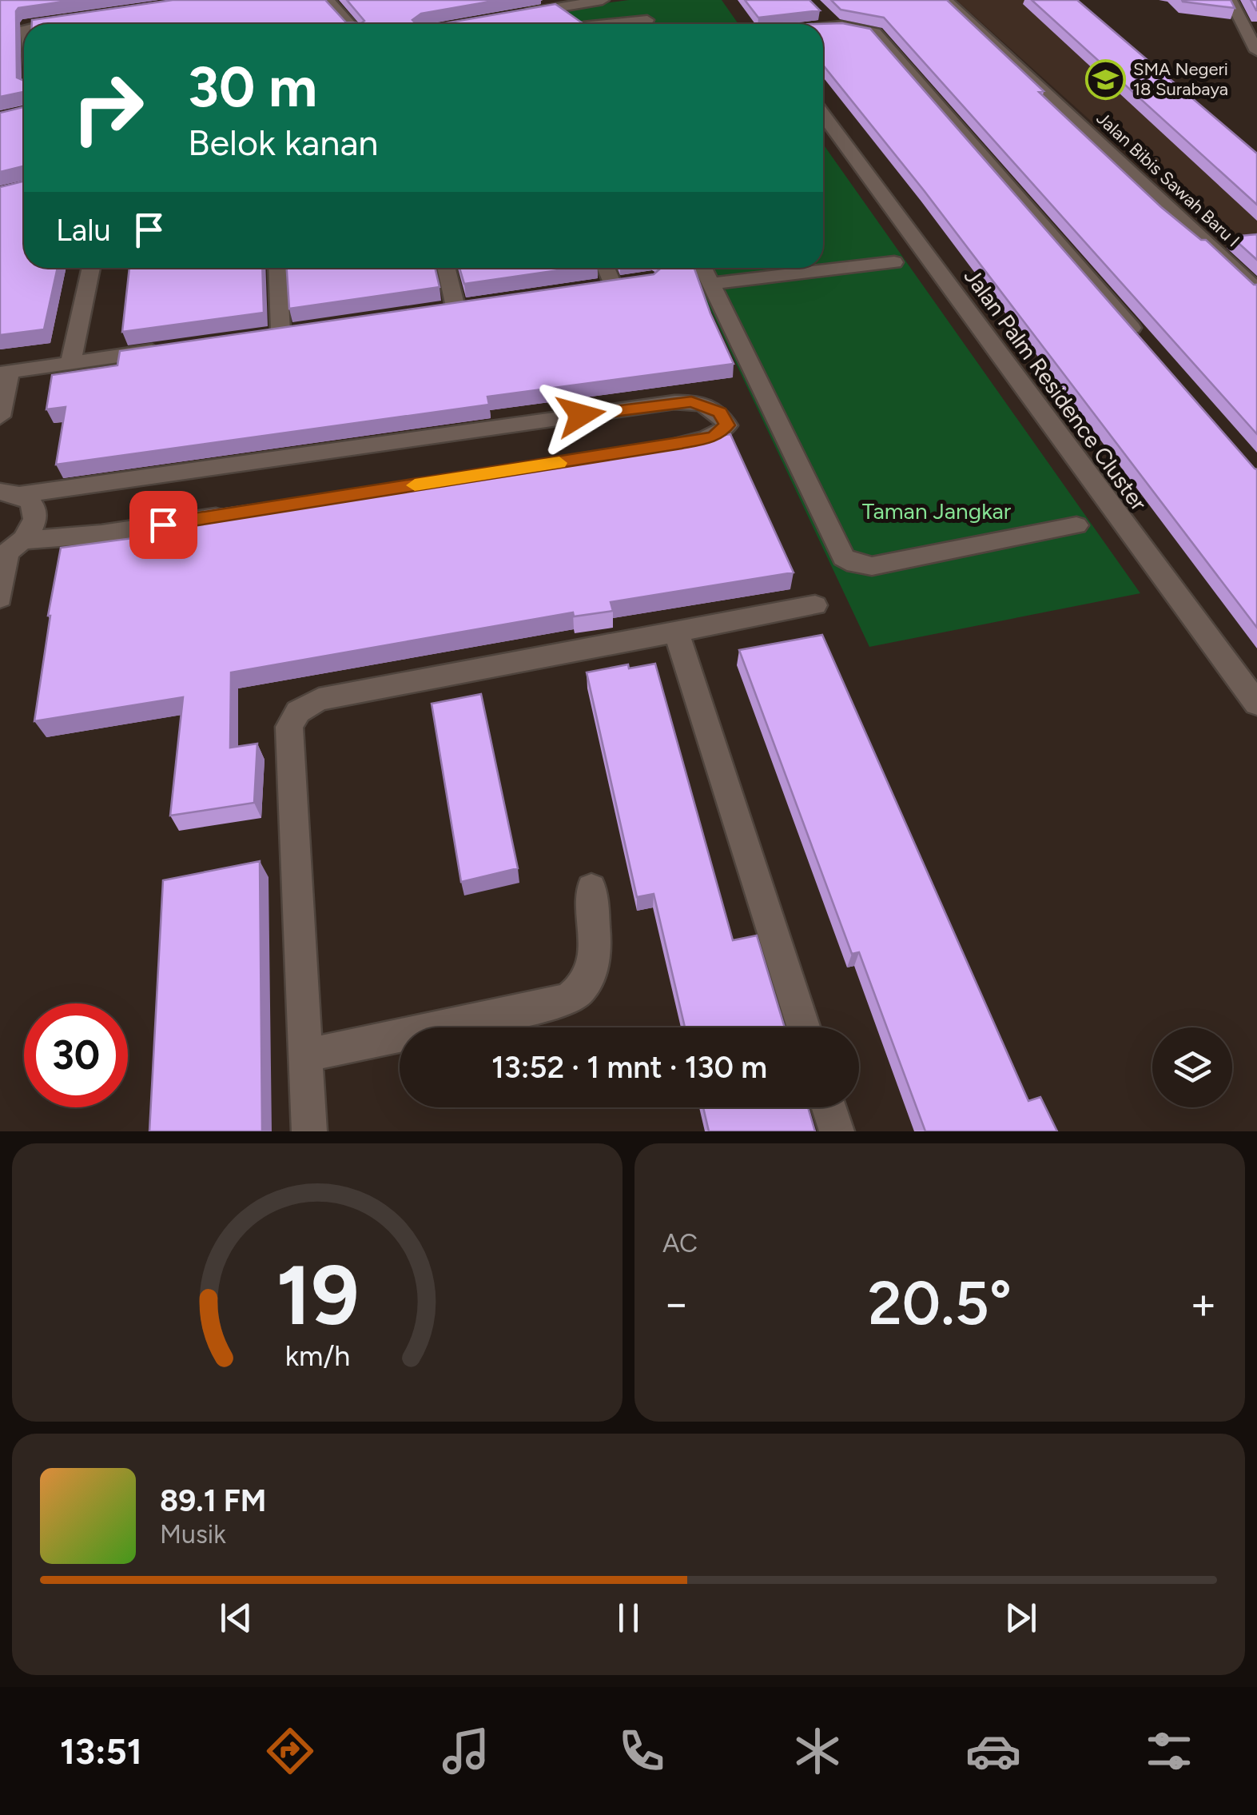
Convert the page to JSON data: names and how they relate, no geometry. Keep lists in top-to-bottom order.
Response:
{
  "streets": {
    "street": ["Jalan Bibis Sawah Baru I", "Jalan Palm Residence Cluster"]
  },
  "parks": ["Taman Jangkar"],
  "places": {
    "school or university": ["SMA Negeri 18 Surabaya"]
  },
  "page": {
    "turn": ["30 m", "Belok kanan"],
    "then": "Lalu",
    "limit": "30",
    "trip": "13:52 · 1 mnt · 130 m",
    "tile": "AC",
    "heat": ["−", "20.5°", "+"],
    "song": ["89.1 FM", "Musik"],
    "tabs": "13:51",
    "gauge": ["19", "km/h"]
  }
}
